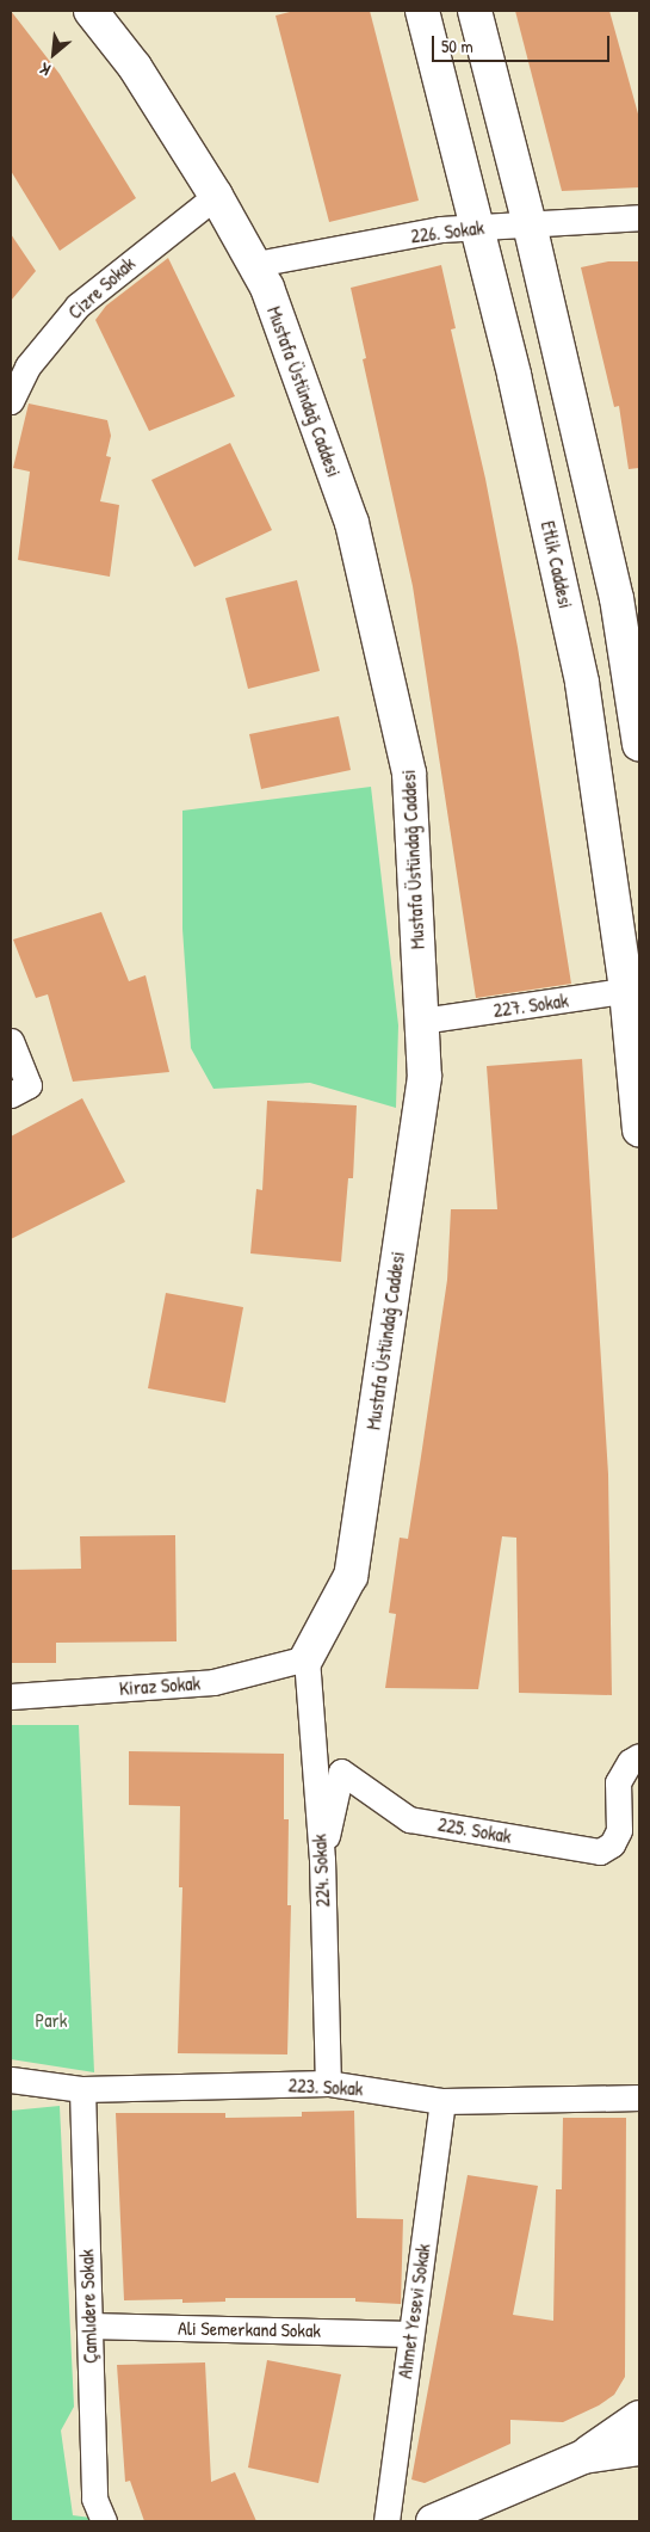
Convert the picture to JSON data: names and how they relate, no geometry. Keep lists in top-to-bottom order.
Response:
{
  "streets": {
    "main road": ["Mustafa Üstündağ Caddesi", "Etlik Caddesi"],
    "street": [
      "226. Sokak",
      "Cizre Sokak",
      "227. Sokak",
      "Kiraz Sokak",
      "225. Sokak",
      "224. Sokak",
      "223. Sokak",
      "Çamlıdere Sokak",
      "Ahmet Yesevi Sokak",
      "Ali Semerkand Sokak"
    ]
  },
  "crossings": [
    ["226. Sokak", "Mustafa Üstündağ Caddesi"],
    ["226. Sokak", "Etlik Caddesi"],
    ["Cizre Sokak", "Mustafa Üstündağ Caddesi"],
    ["Mustafa Üstündağ Caddesi", "227. Sokak"],
    ["Mustafa Üstündağ Caddesi", "Kiraz Sokak"],
    ["Mustafa Üstündağ Caddesi", "224. Sokak"],
    ["Etlik Caddesi", "227. Sokak"],
    ["Kiraz Sokak", "224. Sokak"],
    ["225. Sokak", "224. Sokak"],
    ["224. Sokak", "223. Sokak"],
    ["223. Sokak", "Çamlıdere Sokak"],
    ["223. Sokak", "Ahmet Yesevi Sokak"],
    ["Çamlıdere Sokak", "Ali Semerkand Sokak"],
    ["Ahmet Yesevi Sokak", "Ali Semerkand Sokak"]
  ],
  "parks": ["Park"],
  "scale_bar": "50 m",
  "north": "bottom left"
}
